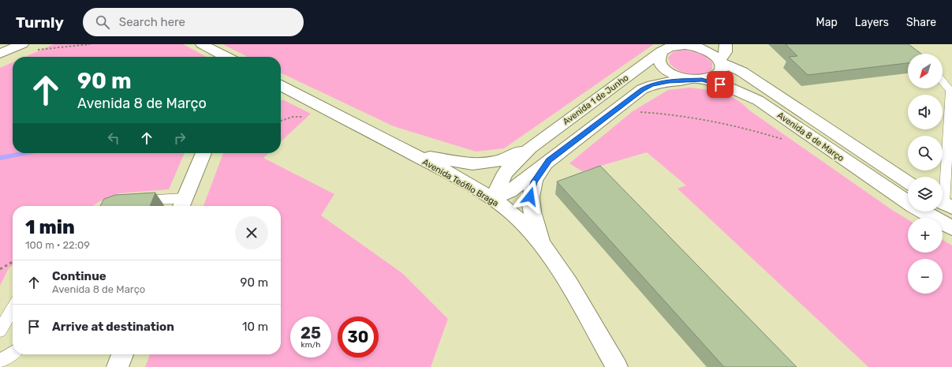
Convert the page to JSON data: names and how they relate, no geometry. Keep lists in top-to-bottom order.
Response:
{
  "streets": {
    "street": ["Avenida 1 de Junho", "Avenida 8 de Março", "Avenida Teófilo Braga"]
  },
  "crossings": [
    ["Avenida 1 de Junho", "Avenida 8 de Março"],
    ["Avenida 1 de Junho", "Avenida Teófilo Braga"]
  ],
  "north": "bottom left",
  "page": {
    "header": "Turnly",
    "search": "Search here",
    "nav": ["Map", "Layers", "Share"],
    "map_buttons": ["+", "−"],
    "turn": ["90 m", "Avenida 8 de Março"],
    "heading": ["1 min", "100 m · 22:09"],
    "list": [
      {
        "name": "Continue",
        "note": "Avenida 8 de Março",
        "value": "90 m"
      },
      {
        "name": "Arrive at destination",
        "value": "10 m"
      }
    ],
    "speed": "25 km/h",
    "limit": "30"
  }
}
